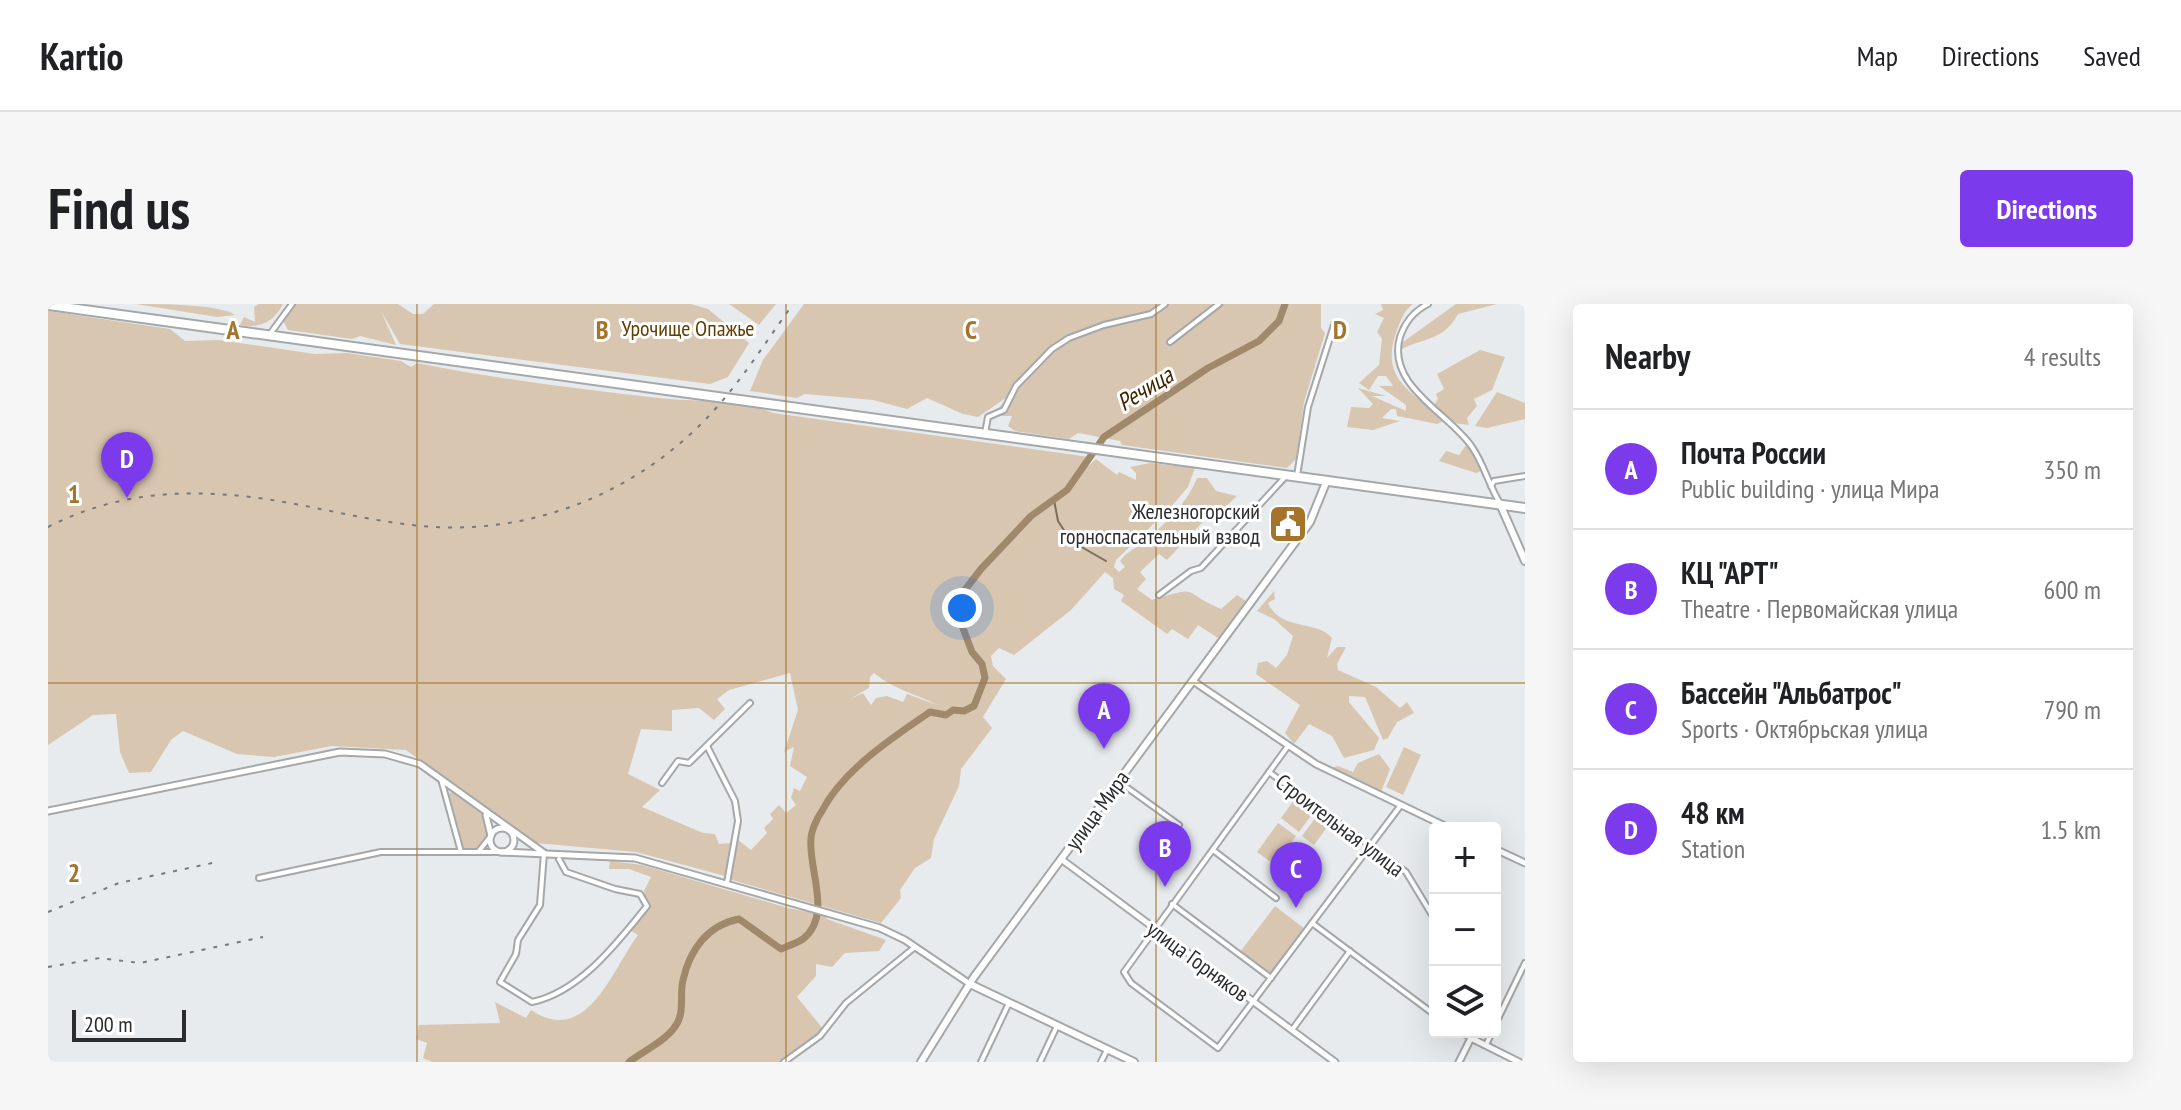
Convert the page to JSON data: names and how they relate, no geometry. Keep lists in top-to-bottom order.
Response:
{
  "streets": {
    "main road": ["улица Мира"],
    "street": ["Строительная улица", "улица Горняков"]
  },
  "crossings": [
    ["улица Мира", "улица Горняков"]
  ],
  "water": ["Речица"],
  "parks": ["Урочище Опажье"],
  "places": {
    "public building": ["Железногорский горноспасательный взвод"]
  },
  "scale_bar": "200 m",
  "page": {
    "header": "Kartio",
    "nav": ["Map", "Directions", "Saved"],
    "buttons": "Directions",
    "title": "Find us",
    "heading": ["Nearby", "4 results"],
    "list": [
      {
        "mark": "A",
        "name": "Почта России",
        "note": "Public building · улица Мира",
        "value": "350 m"
      },
      {
        "mark": "B",
        "name": "КЦ \"АРТ\"",
        "note": "Theatre · Первомайская улица",
        "value": "600 m"
      },
      {
        "mark": "C",
        "name": "Бассейн \"Альбатрос\"",
        "note": "Sports · Октябрьская улица",
        "value": "790 m"
      },
      {
        "mark": "D",
        "name": "48 км",
        "note": "Station",
        "value": "1.5 km"
      }
    ],
    "pins": [
      "D",
      "A",
      "B",
      "C"
    ],
    "map_buttons": ["+", "−"],
    "scale": "200 m"
  },
  "grid": {
    "columns": [
      "A",
      "B",
      "C",
      "D"
    ],
    "rows": ["1", "2"]
  }
}
